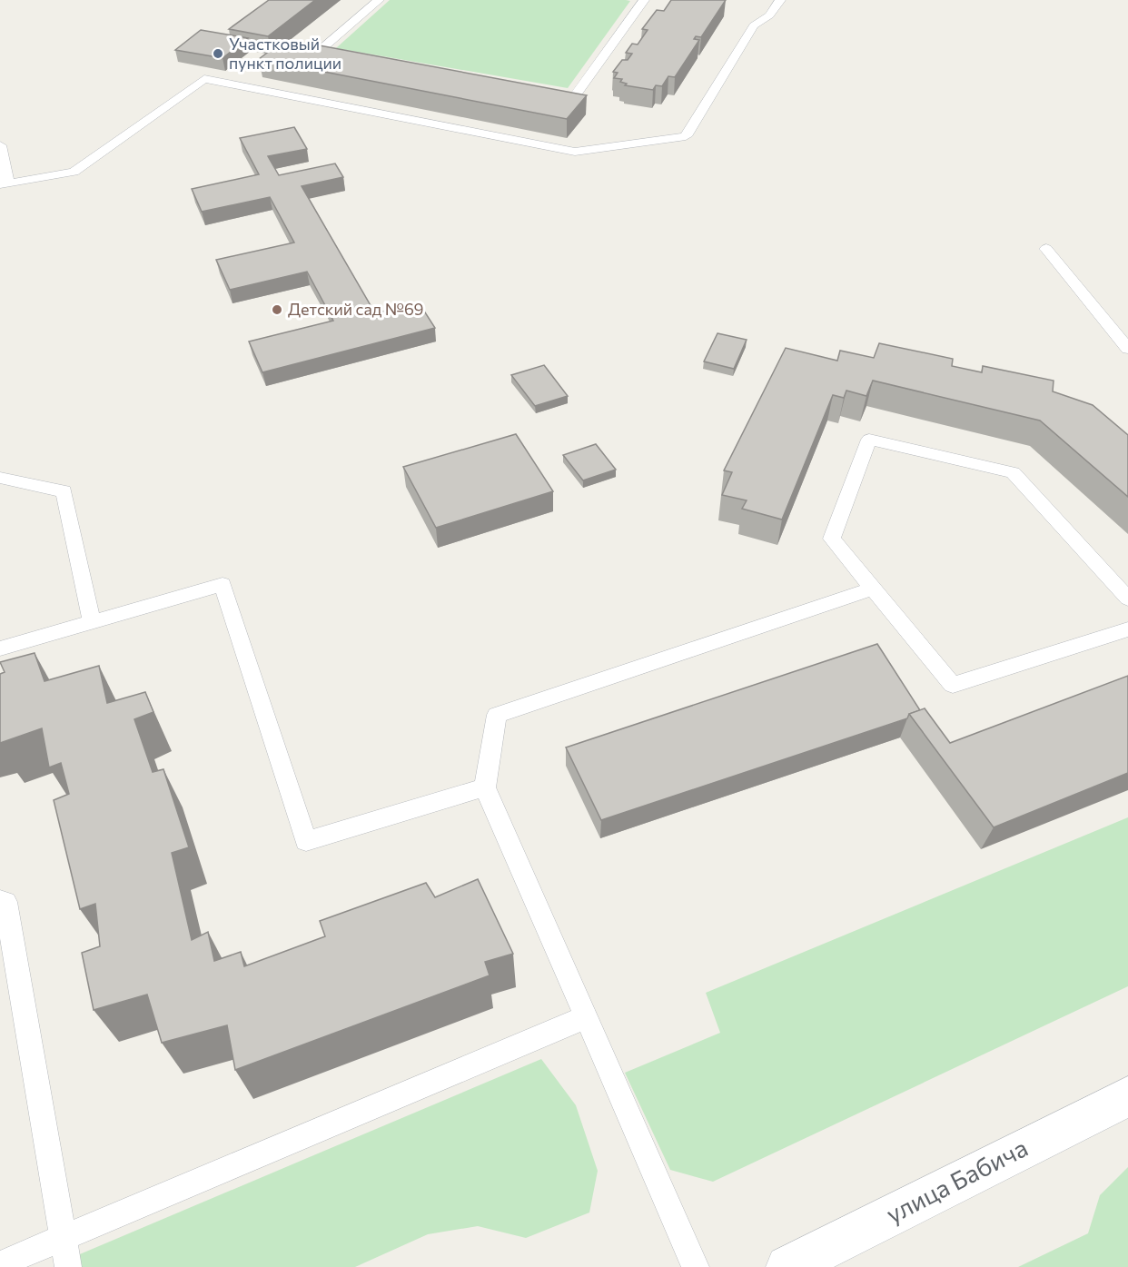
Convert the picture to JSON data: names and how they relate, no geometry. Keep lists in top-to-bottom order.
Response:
{
  "streets": {
    "street": ["улица Бабича"]
  },
  "places": ["Участковый пункт полиции", "Детский сад №69"]
}
